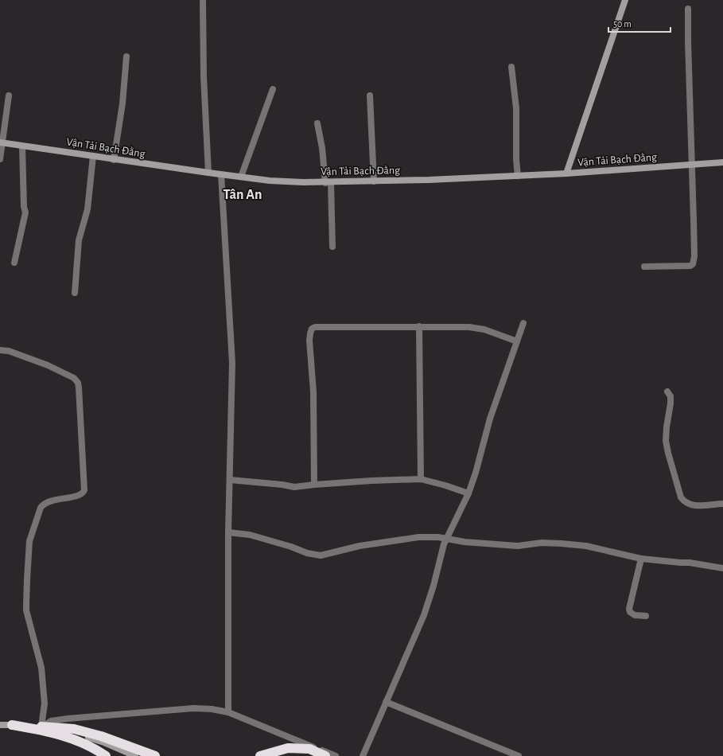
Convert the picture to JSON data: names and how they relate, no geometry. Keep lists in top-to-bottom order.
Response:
{
  "streets": {
    "street": ["Vận Tải Bạch Đằng"]
  },
  "districts": ["Tân An"],
  "scale_bar": "50 m"
}
